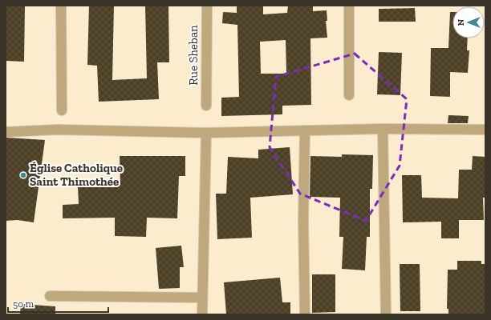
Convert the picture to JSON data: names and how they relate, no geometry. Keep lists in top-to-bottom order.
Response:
{
  "streets": {
    "street": ["Rue Sheban"]
  },
  "places": ["Église Catholique Saint Thimothée"],
  "scale_bar": "50 m",
  "north": "left"
}
